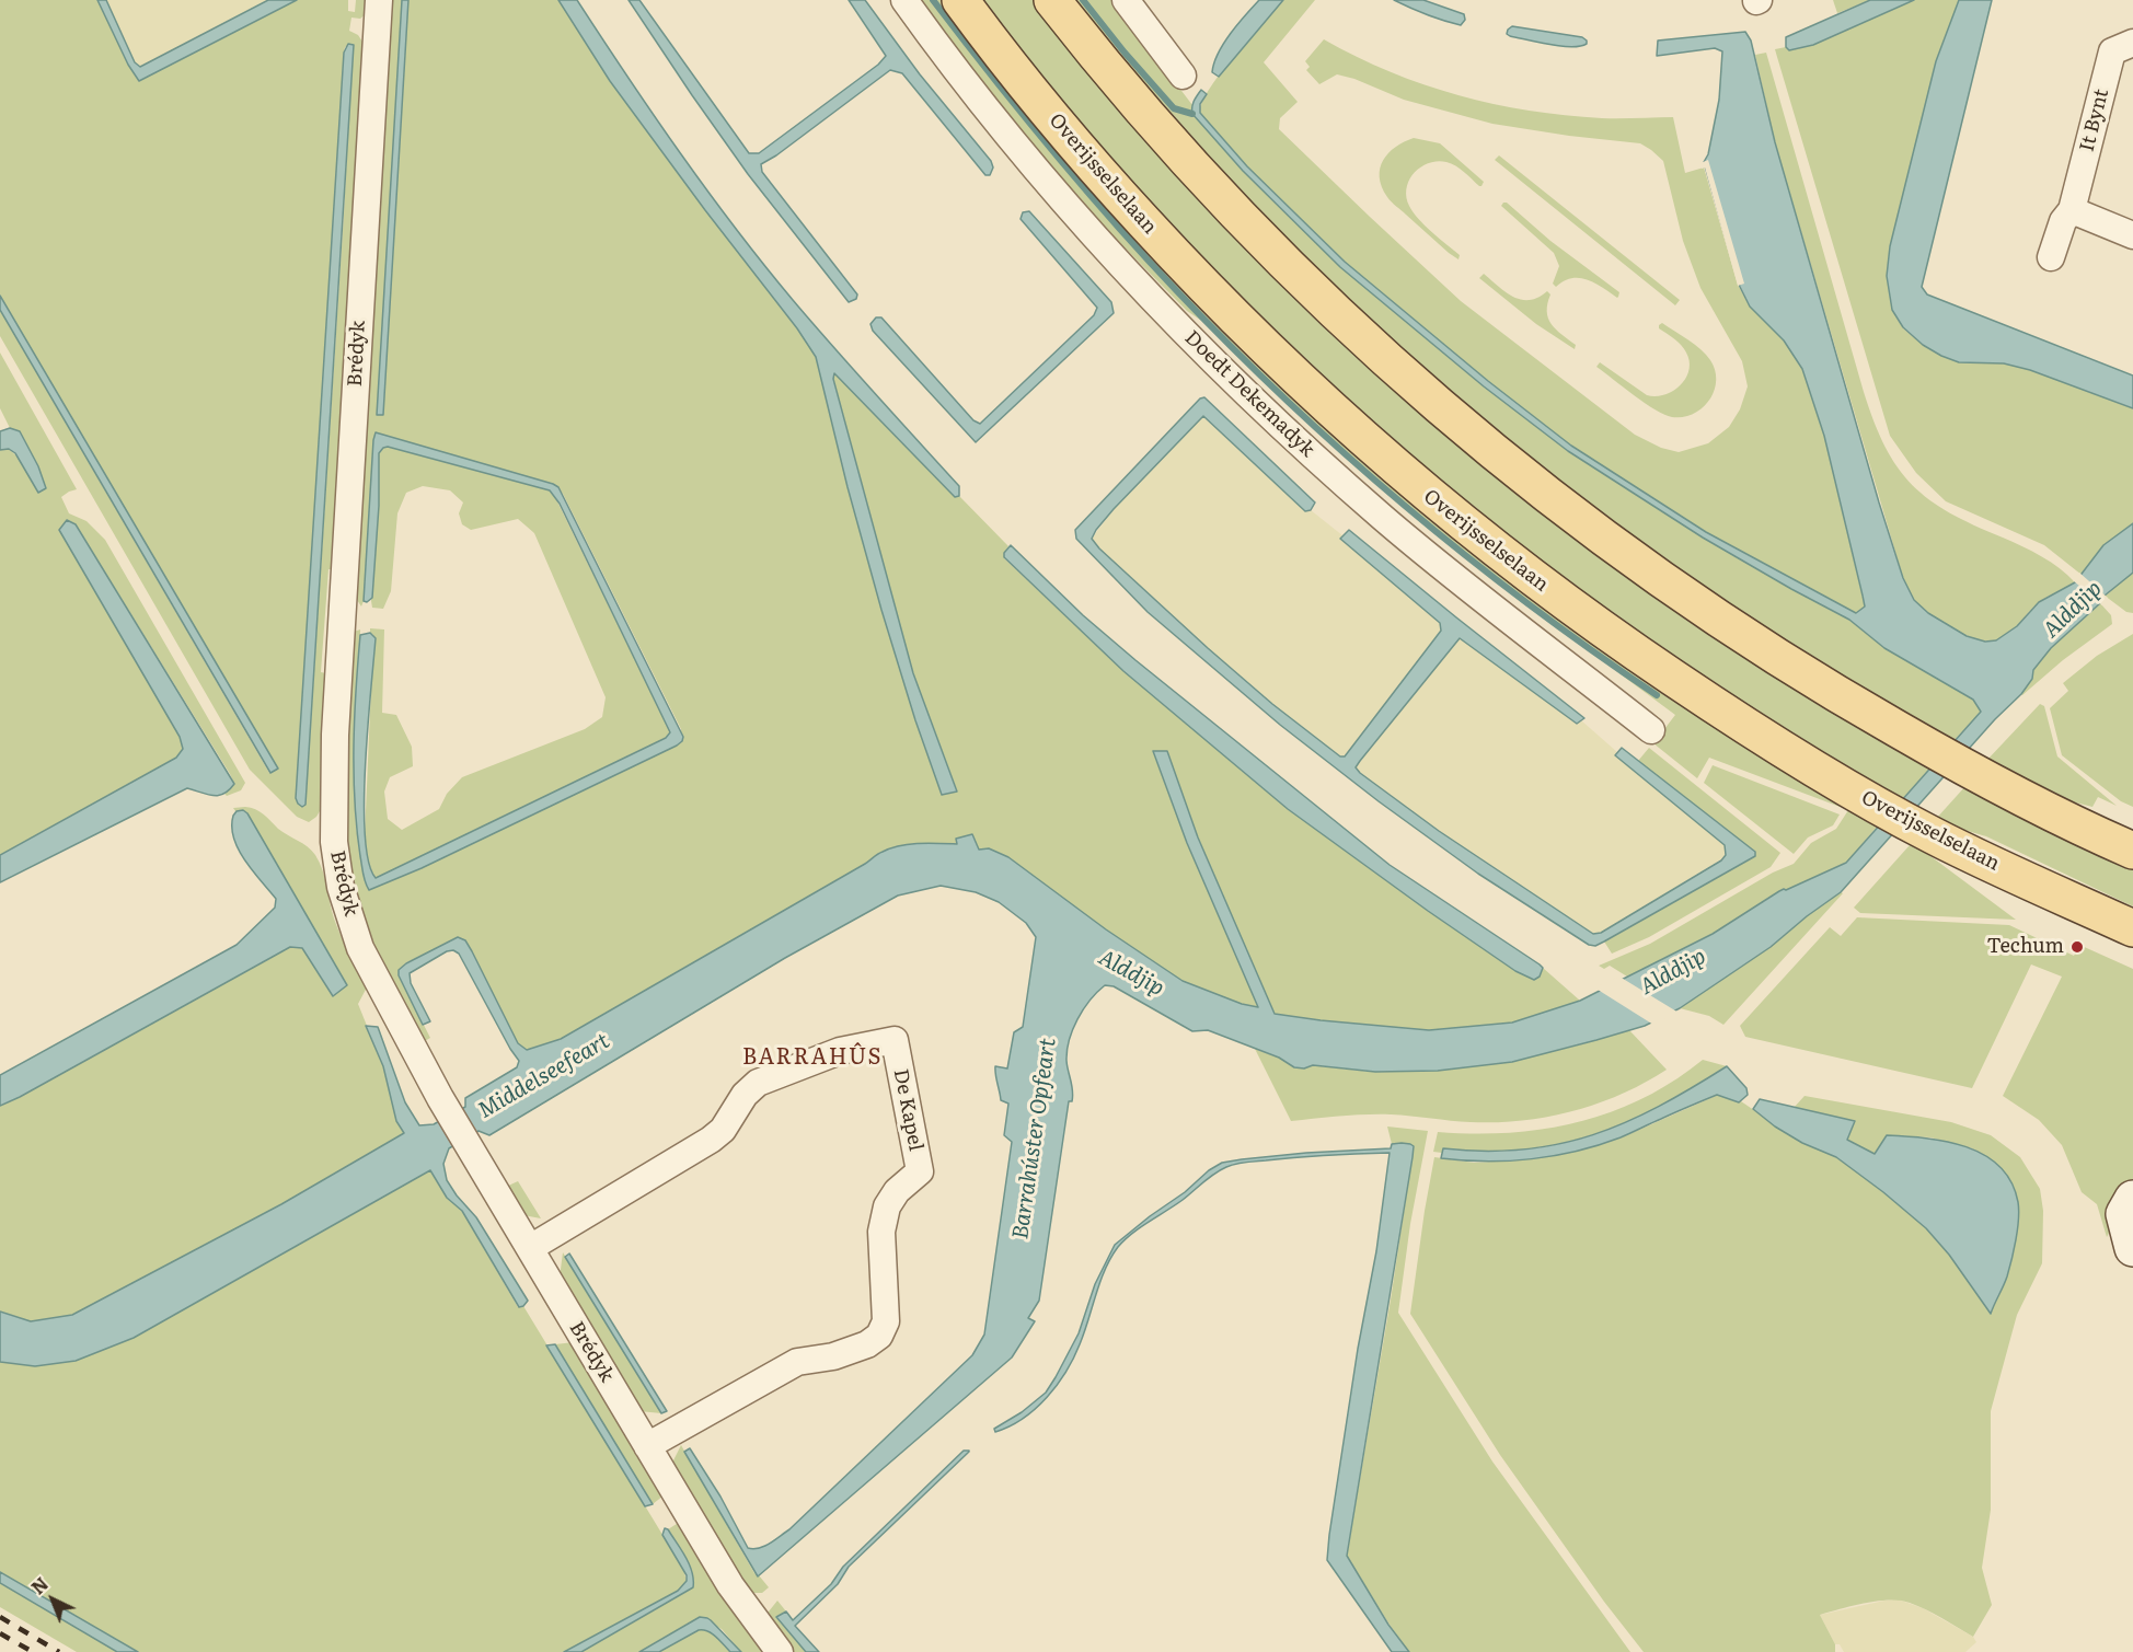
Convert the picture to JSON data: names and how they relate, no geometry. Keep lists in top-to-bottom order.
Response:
{
  "streets": {
    "main road": ["Overijsselselaan"],
    "street": [
      "It Bynt",
      "Brédyk",
      "Doedt Dekemadyk",
      "De Kapel"
    ]
  },
  "crossings": [
    ["Brédyk", "De Kapel"]
  ],
  "districts": ["BARRAHÛS"],
  "water": ["Alddjip", "Middelseefeart", "Barrahúster Opfeart"],
  "places": ["Techum"],
  "north": "top left"
}
